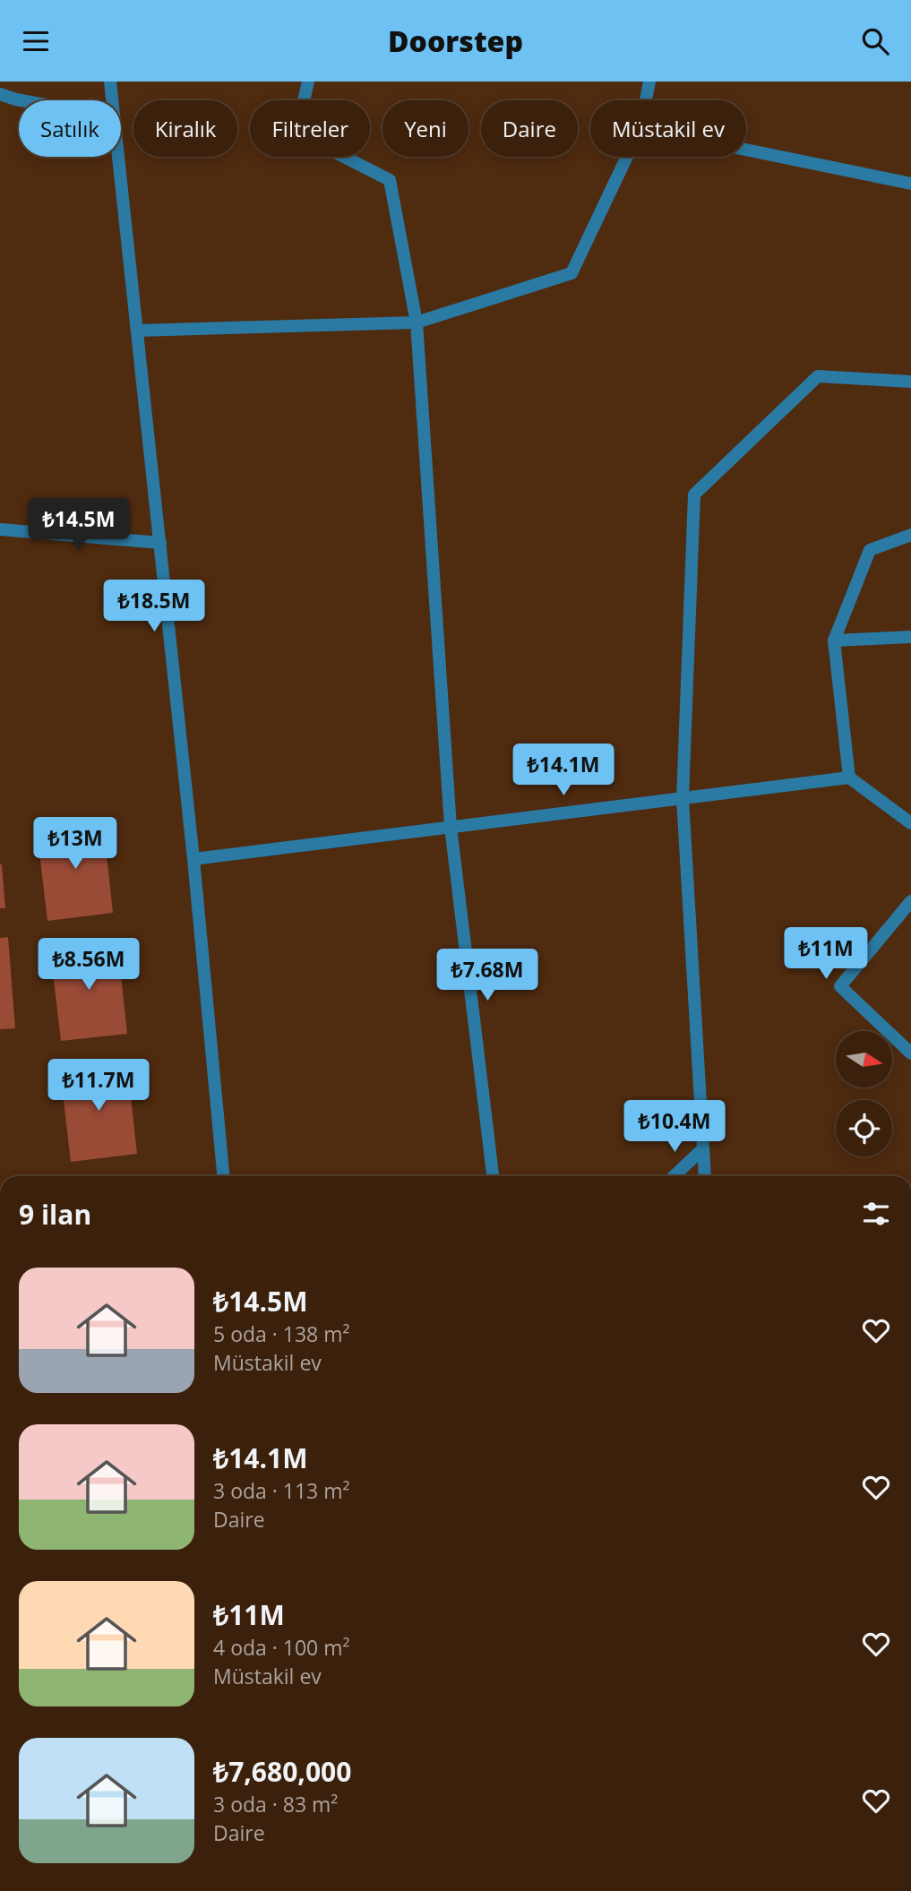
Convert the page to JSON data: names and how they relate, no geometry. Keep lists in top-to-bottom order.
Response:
{
  "north": "right",
  "page": {
    "header": "Doorstep",
    "chip": [
      "Satılık",
      "Kiralık",
      "Filtreler",
      "Yeni",
      "Daire",
      "Müstakil ev"
    ],
    "price": [
      "₺14.5M",
      "₺18.5M",
      "₺14.1M",
      "₺13M",
      "₺11M",
      "₺8.56M",
      "₺7.68M",
      "₺11.7M",
      "₺10.4M"
    ],
    "heading": "9 ilan",
    "list": [
      {
        "name": "₺14.5M",
        "note": "5 oda · 138 m² · Müstakil ev"
      },
      {
        "name": "₺14.1M",
        "note": "3 oda · 113 m² · Daire"
      },
      {
        "name": "₺11M",
        "note": "4 oda · 100 m² · Müstakil ev"
      },
      {
        "name": "₺7,680,000",
        "note": "3 oda · 83 m² · Daire"
      }
    ]
  }
}
